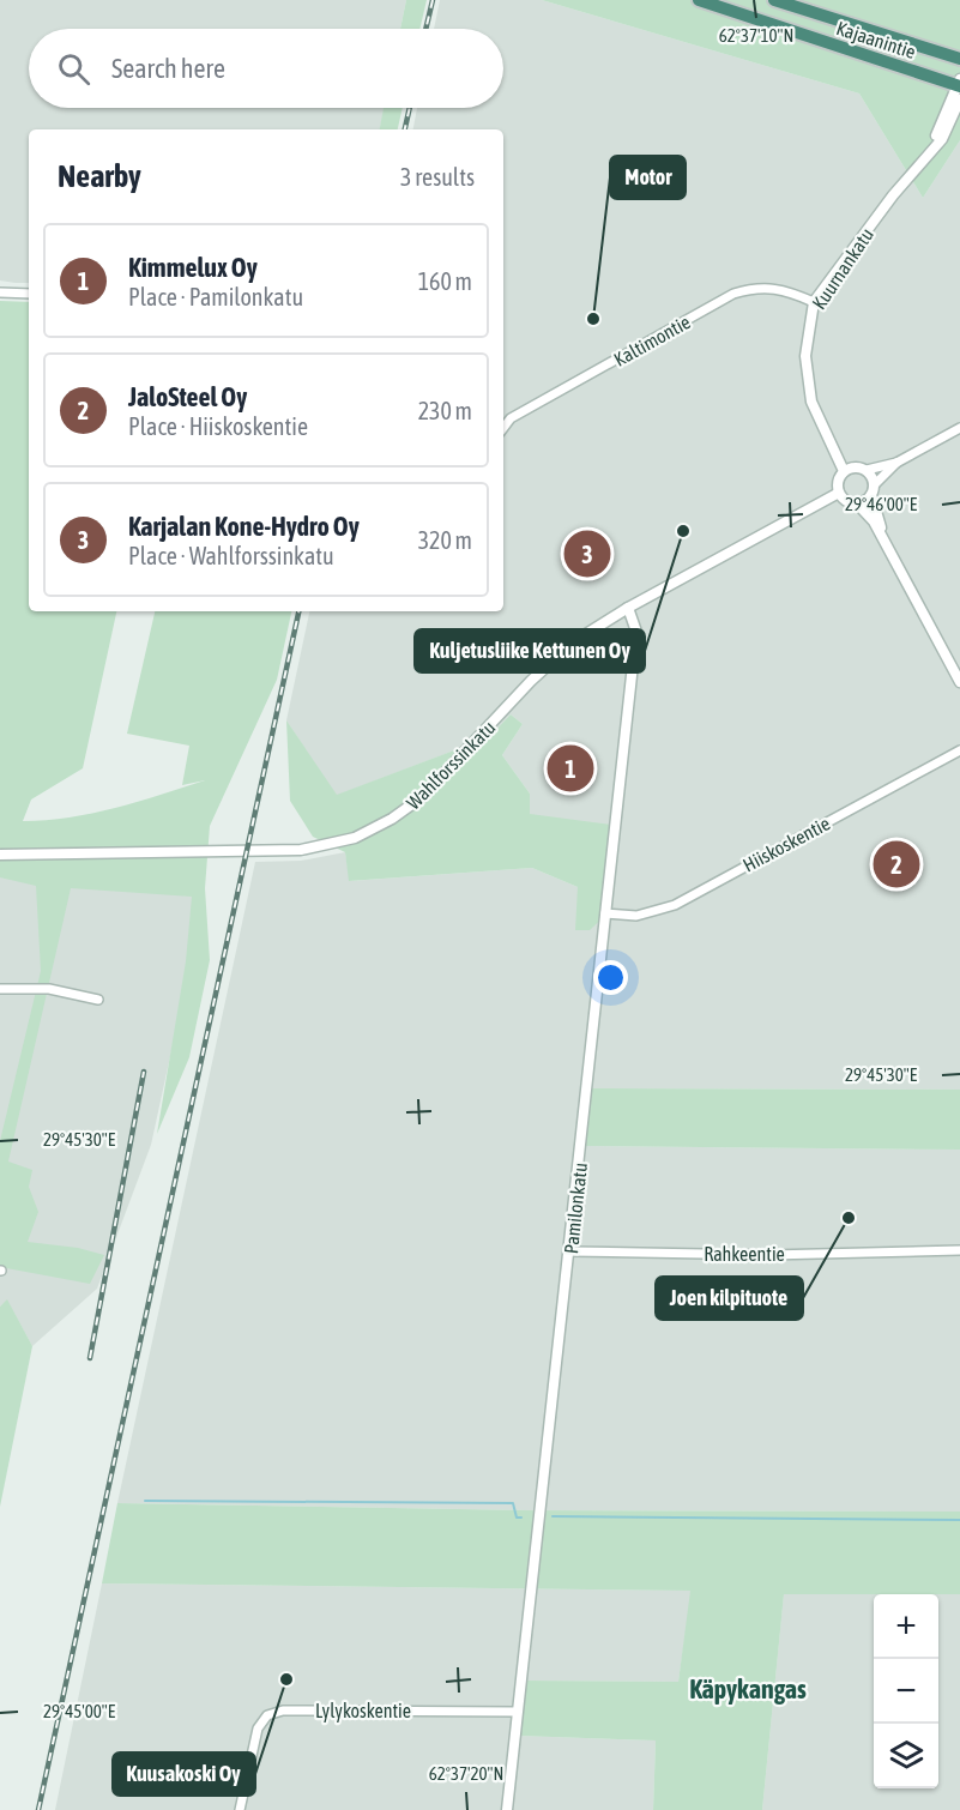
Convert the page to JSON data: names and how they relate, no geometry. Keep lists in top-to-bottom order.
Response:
{
  "streets": {
    "highway": ["Kajaanintie"],
    "street": [
      "Kuurnankatu",
      "Kaltimontie",
      "Wahlforssinkatu",
      "Hiiskoskentie",
      "Pamilonkatu",
      "Rahkeentie",
      "Lylykoskentie"
    ]
  },
  "crossings": [
    ["Kajaanintie", "Kuurnankatu"],
    ["Kuurnankatu", "Kaltimontie"],
    ["Kuurnankatu", "Wahlforssinkatu"],
    ["Wahlforssinkatu", "Pamilonkatu"],
    ["Hiiskoskentie", "Pamilonkatu"],
    ["Pamilonkatu", "Rahkeentie"],
    ["Pamilonkatu", "Lylykoskentie"]
  ],
  "districts": ["Käpykangas"],
  "places": [
    "Motor",
    "Kuljetusliike Kettunen Oy",
    "Joen kilpituote",
    "Kuusakoski Oy"
  ],
  "page": {
    "search": "Search here",
    "heading": ["Nearby", "3 results"],
    "list": [
      {
        "mark": "1",
        "name": "Kimmelux Oy",
        "note": "Place · Pamilonkatu",
        "value": "160 m"
      },
      {
        "mark": "2",
        "name": "JaloSteel Oy",
        "note": "Place · Hiiskoskentie",
        "value": "230 m"
      },
      {
        "mark": "3",
        "name": "Karjalan Kone-Hydro Oy",
        "note": "Place · Wahlforssinkatu",
        "value": "320 m"
      }
    ],
    "pins": ["3", "1", "2"],
    "map_buttons": ["+", "−"]
  },
  "coordinates": [
    "62°37'10\"N",
    "29°46'00\"E",
    "29°45'30\"E",
    "29°45'00\"E",
    "62°37'20\"N"
  ]
}
